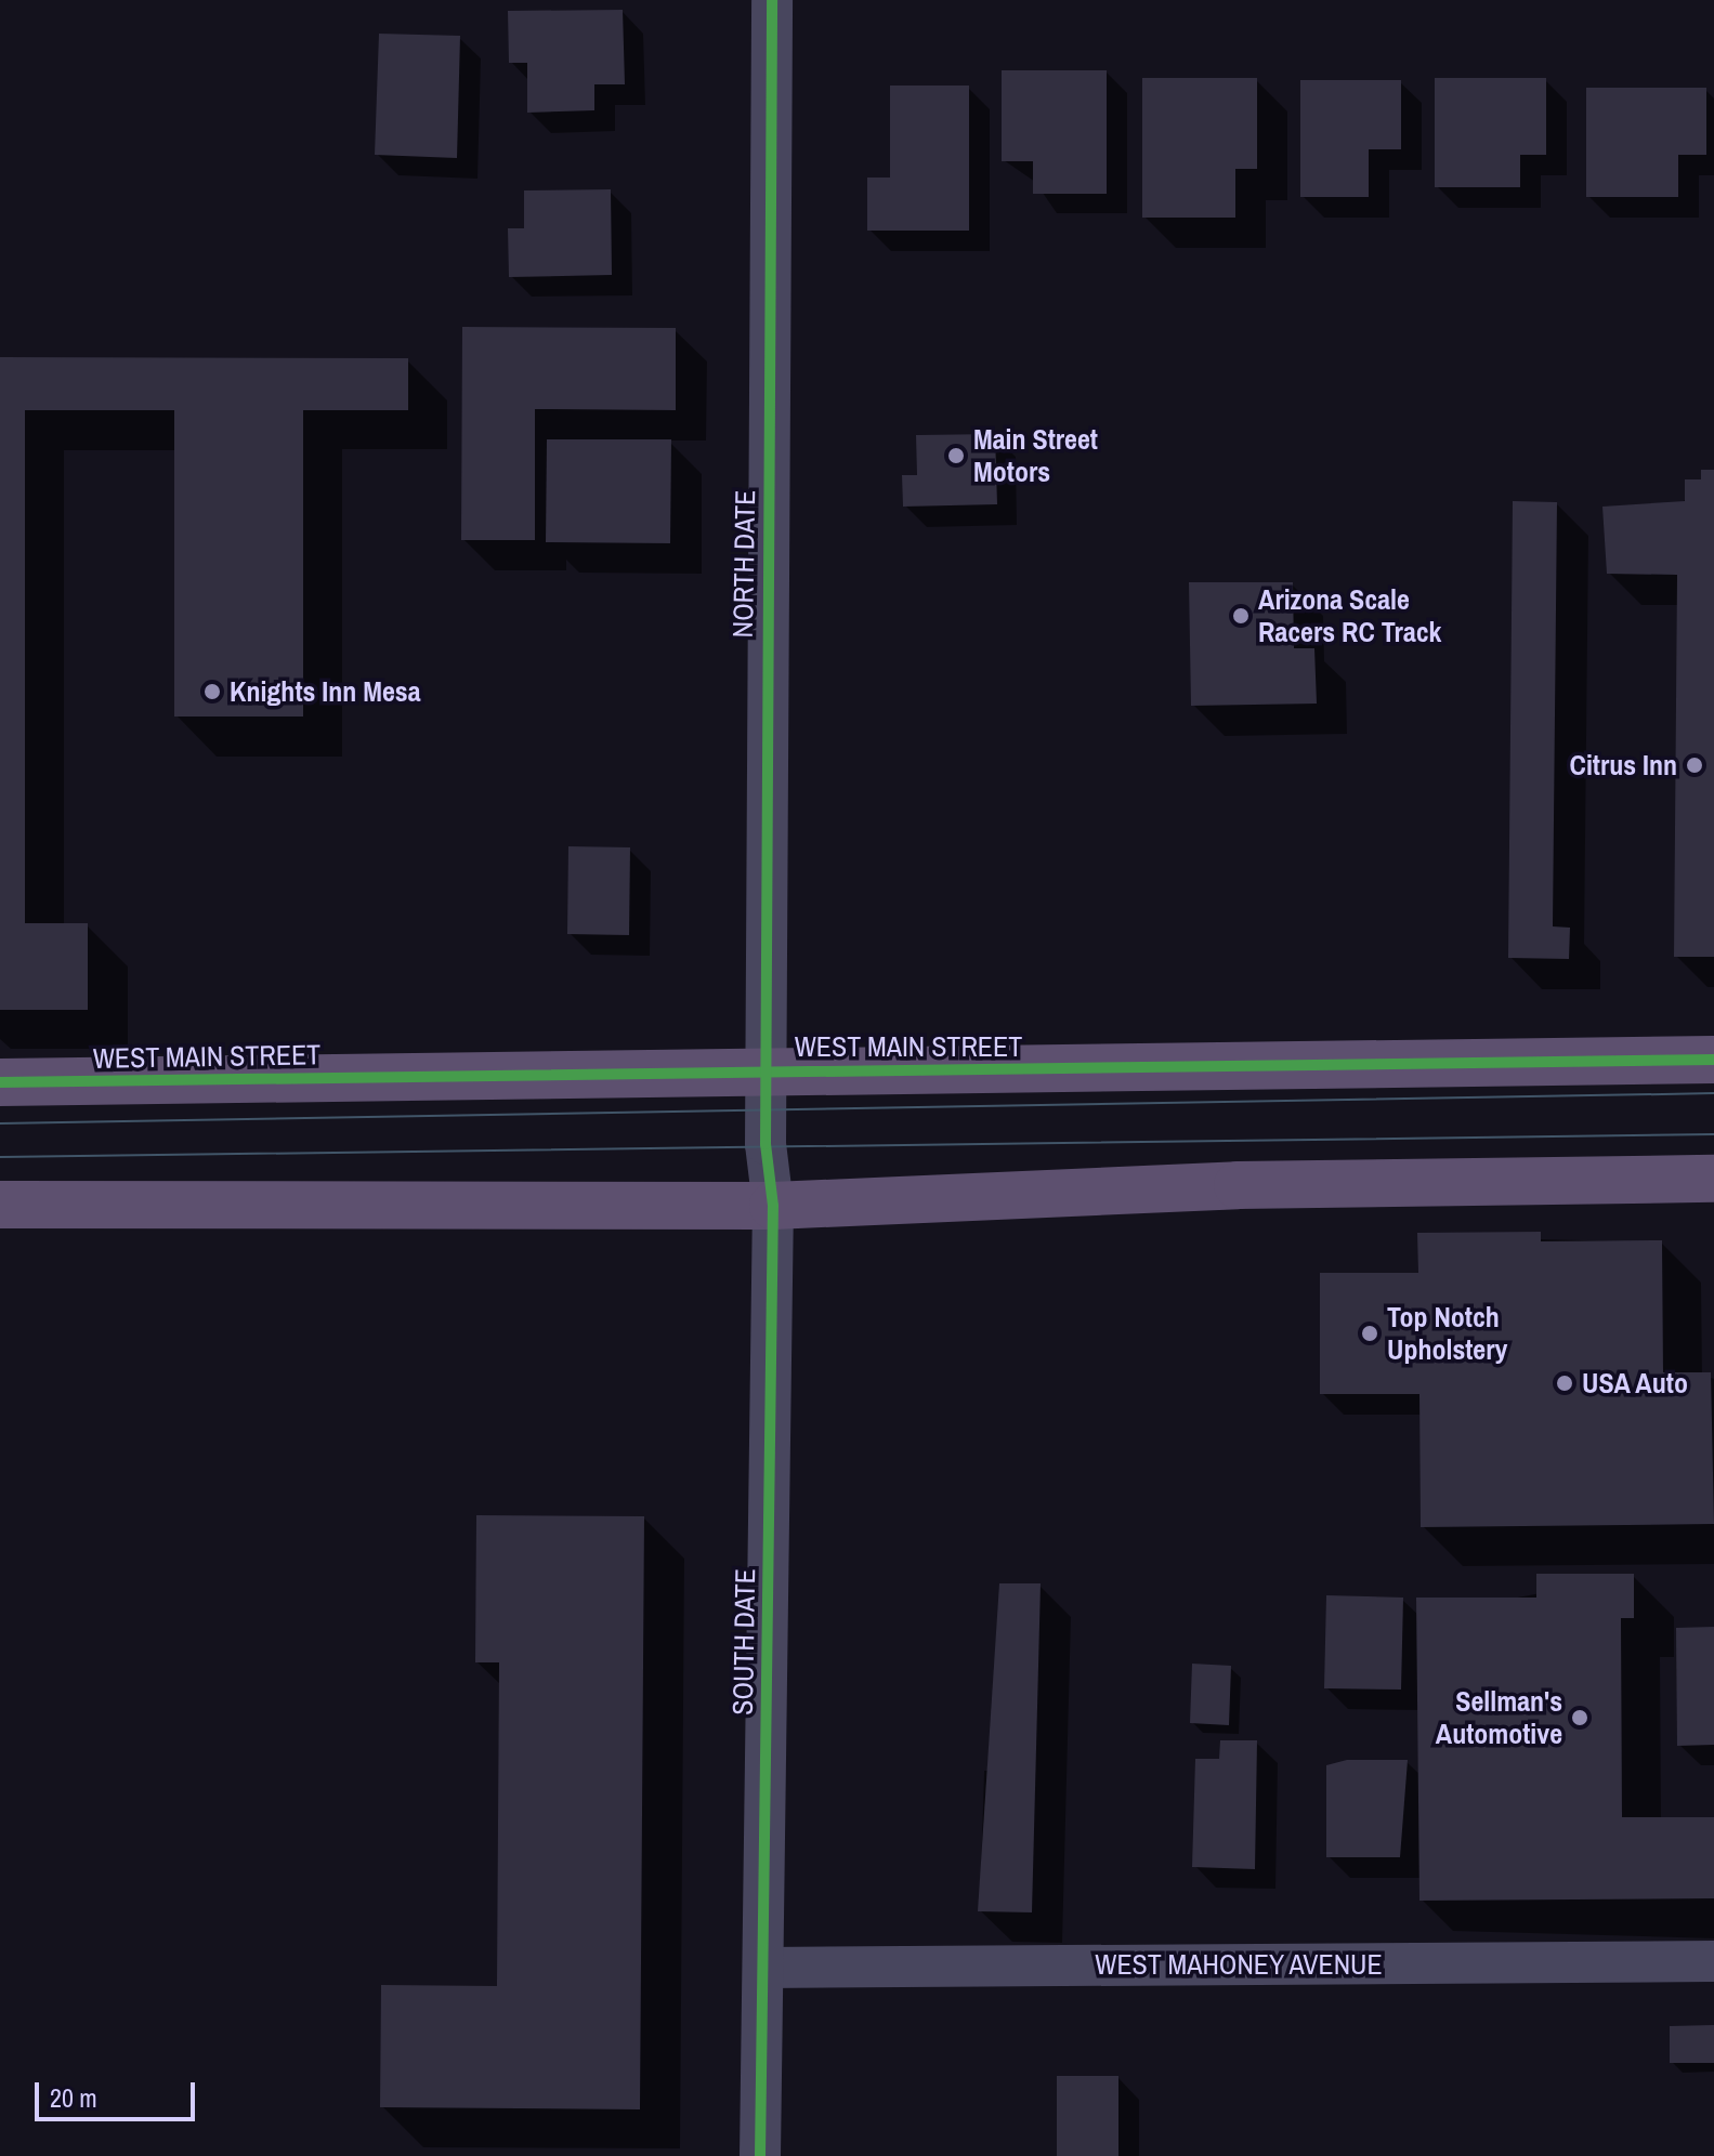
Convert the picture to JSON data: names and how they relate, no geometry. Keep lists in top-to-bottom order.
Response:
{
  "streets": {
    "main road": ["WEST MAIN STREET"],
    "street": ["NORTH DATE", "SOUTH DATE", "WEST MAHONEY AVENUE"]
  },
  "crossings": [
    ["NORTH DATE", "WEST MAIN STREET"],
    ["NORTH DATE", "SOUTH DATE"],
    ["SOUTH DATE", "WEST MAHONEY AVENUE"]
  ],
  "places": [
    "Main Street Motors",
    "Arizona Scale Racers RC Track",
    "Knights Inn Mesa",
    "Citrus Inn",
    "Top Notch Upholstery",
    "USA Auto",
    "Sellman's Automotive"
  ],
  "scale_bar": "20 m"
}
